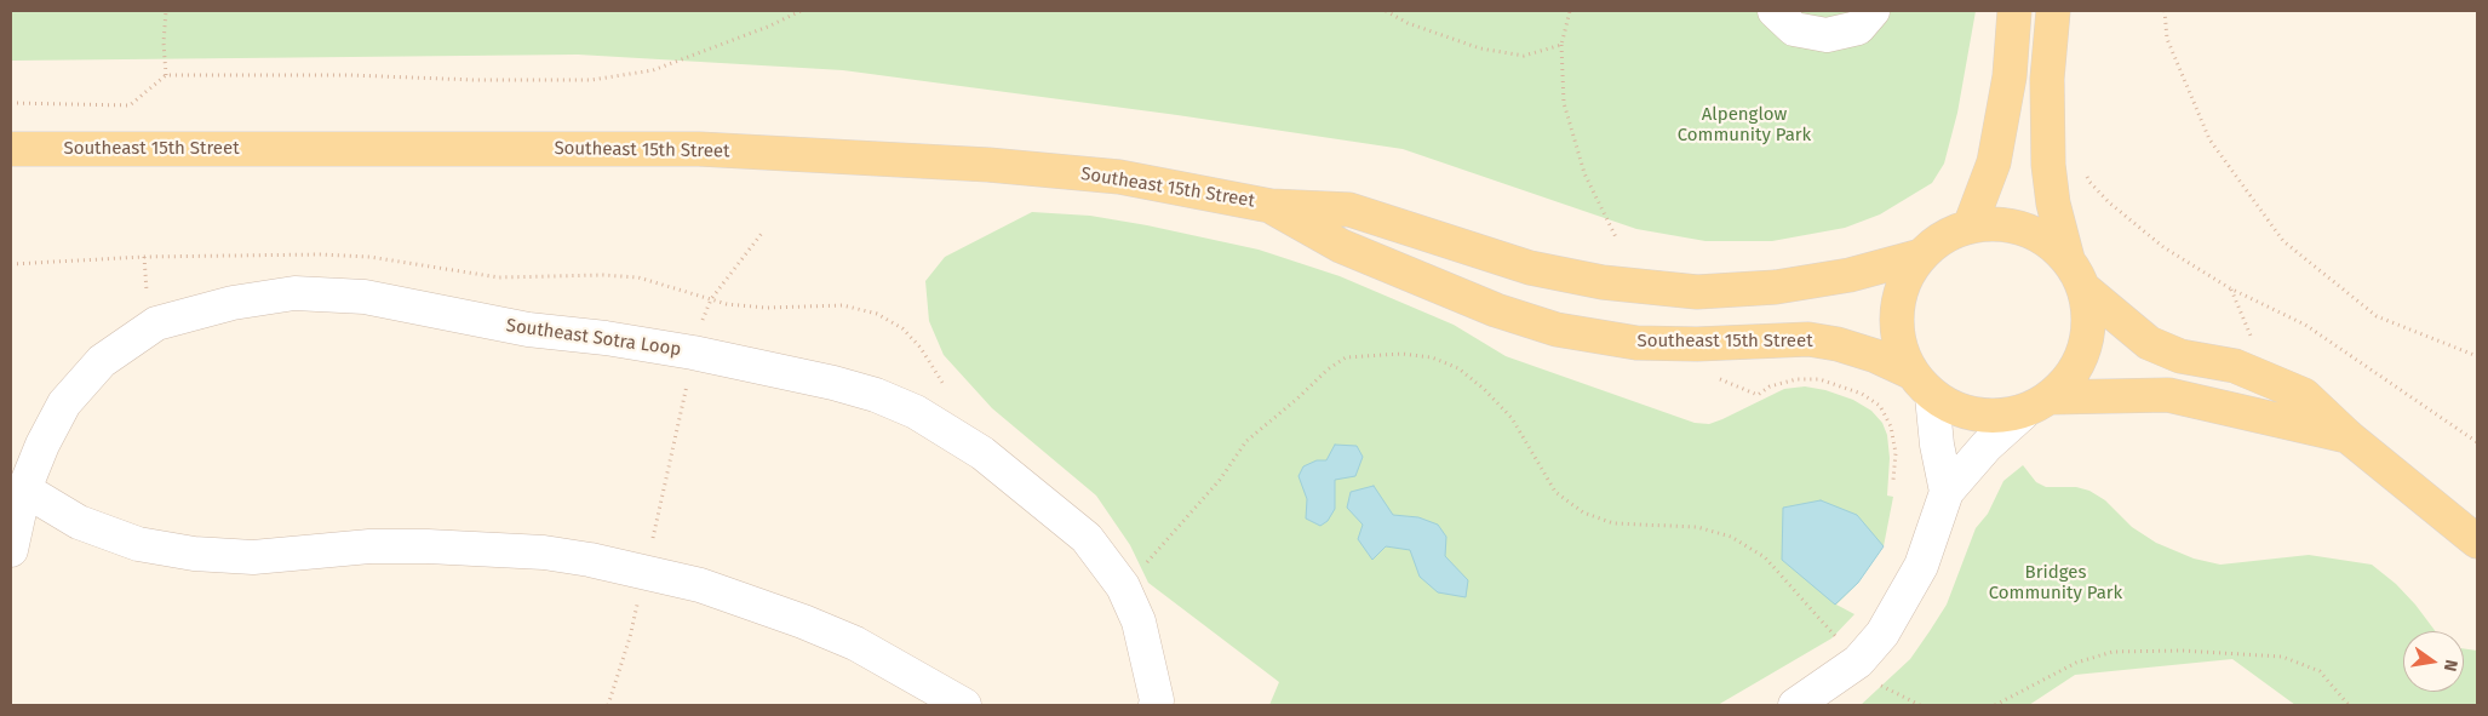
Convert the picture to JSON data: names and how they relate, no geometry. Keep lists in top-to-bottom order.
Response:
{
  "streets": {
    "main road": ["Southeast 15th Street"],
    "street": ["Southeast Sotra Loop"]
  },
  "parks": ["Alpenglow Community Park", "Bridges Community Park"],
  "north": "right"
}
